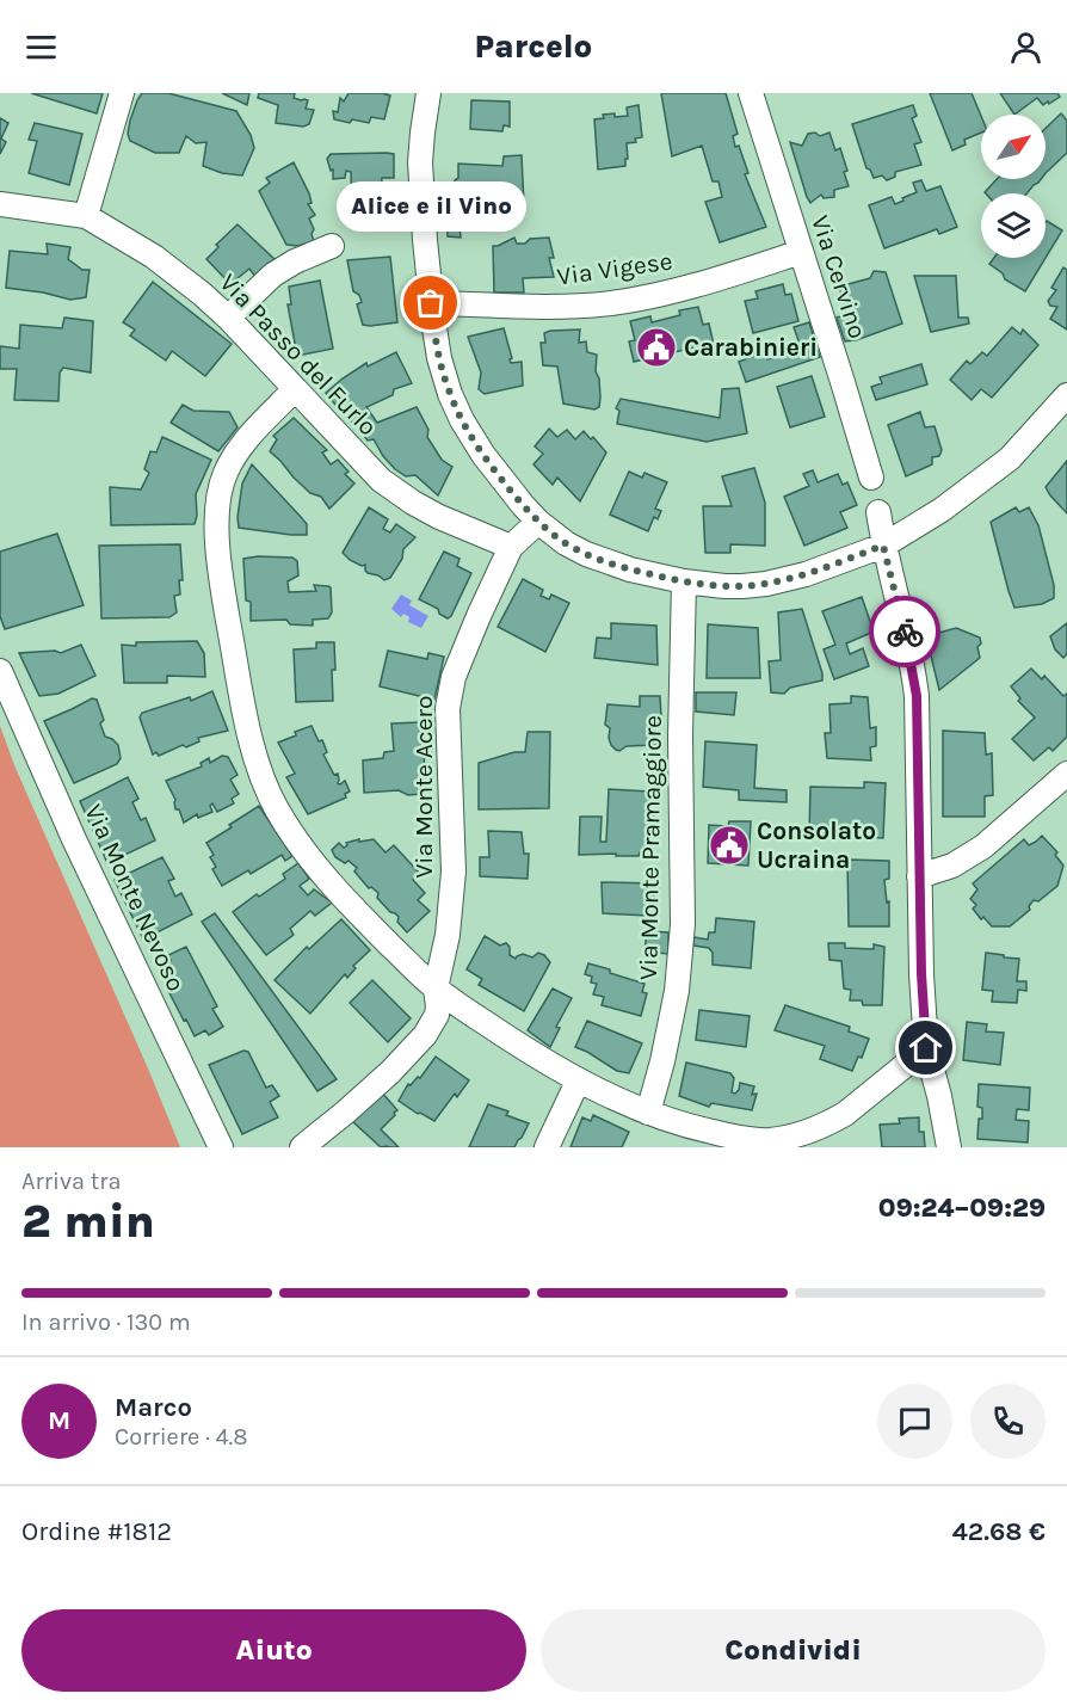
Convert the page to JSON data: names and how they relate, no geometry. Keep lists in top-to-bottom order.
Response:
{
  "streets": {
    "street": [
      "Via Vigese",
      "Via Cervino",
      "Via Passo del Furlo",
      "Via Monte Acero",
      "Via Monte Pramaggiore",
      "Via Monte Nevoso"
    ]
  },
  "crossings": [
    ["Via Vigese", "Via Cervino"],
    ["Via Passo del Furlo", "Via Monte Acero"]
  ],
  "places": {
    "other": ["Alice e il Vino"],
    "public building": ["Carabinieri", "Consolato Ucraina"]
  },
  "north": "top right",
  "page": {
    "header": "Parcelo",
    "bubble": "Alice e il Vino",
    "heading": ["2 min", "Arriva tra", "09:24–09:29"],
    "panel": [
      "Marco",
      "Corriere · 4.8",
      "Ordine #1812",
      "42.68 €"
    ],
    "bar": "In arrivo · 130 m",
    "round": "M",
    "buttons": ["Aiuto", "Condividi"]
  }
}
